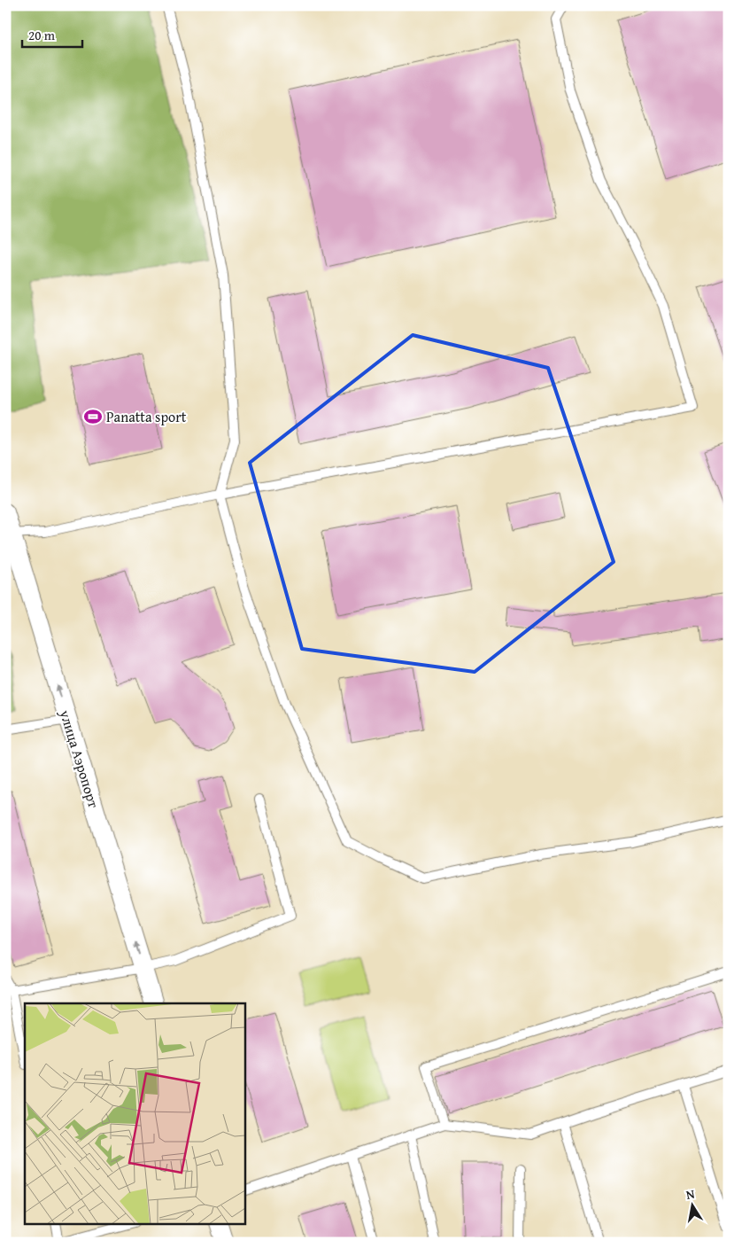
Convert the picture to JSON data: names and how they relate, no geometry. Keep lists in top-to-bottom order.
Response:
{
  "streets": {
    "street": ["улица Аэропорт"]
  },
  "one_way": ["улица Аэропорт"],
  "places": {
    "sports": ["Panatta sport"]
  },
  "scale_bar": "20 m",
  "north": "top"
}
